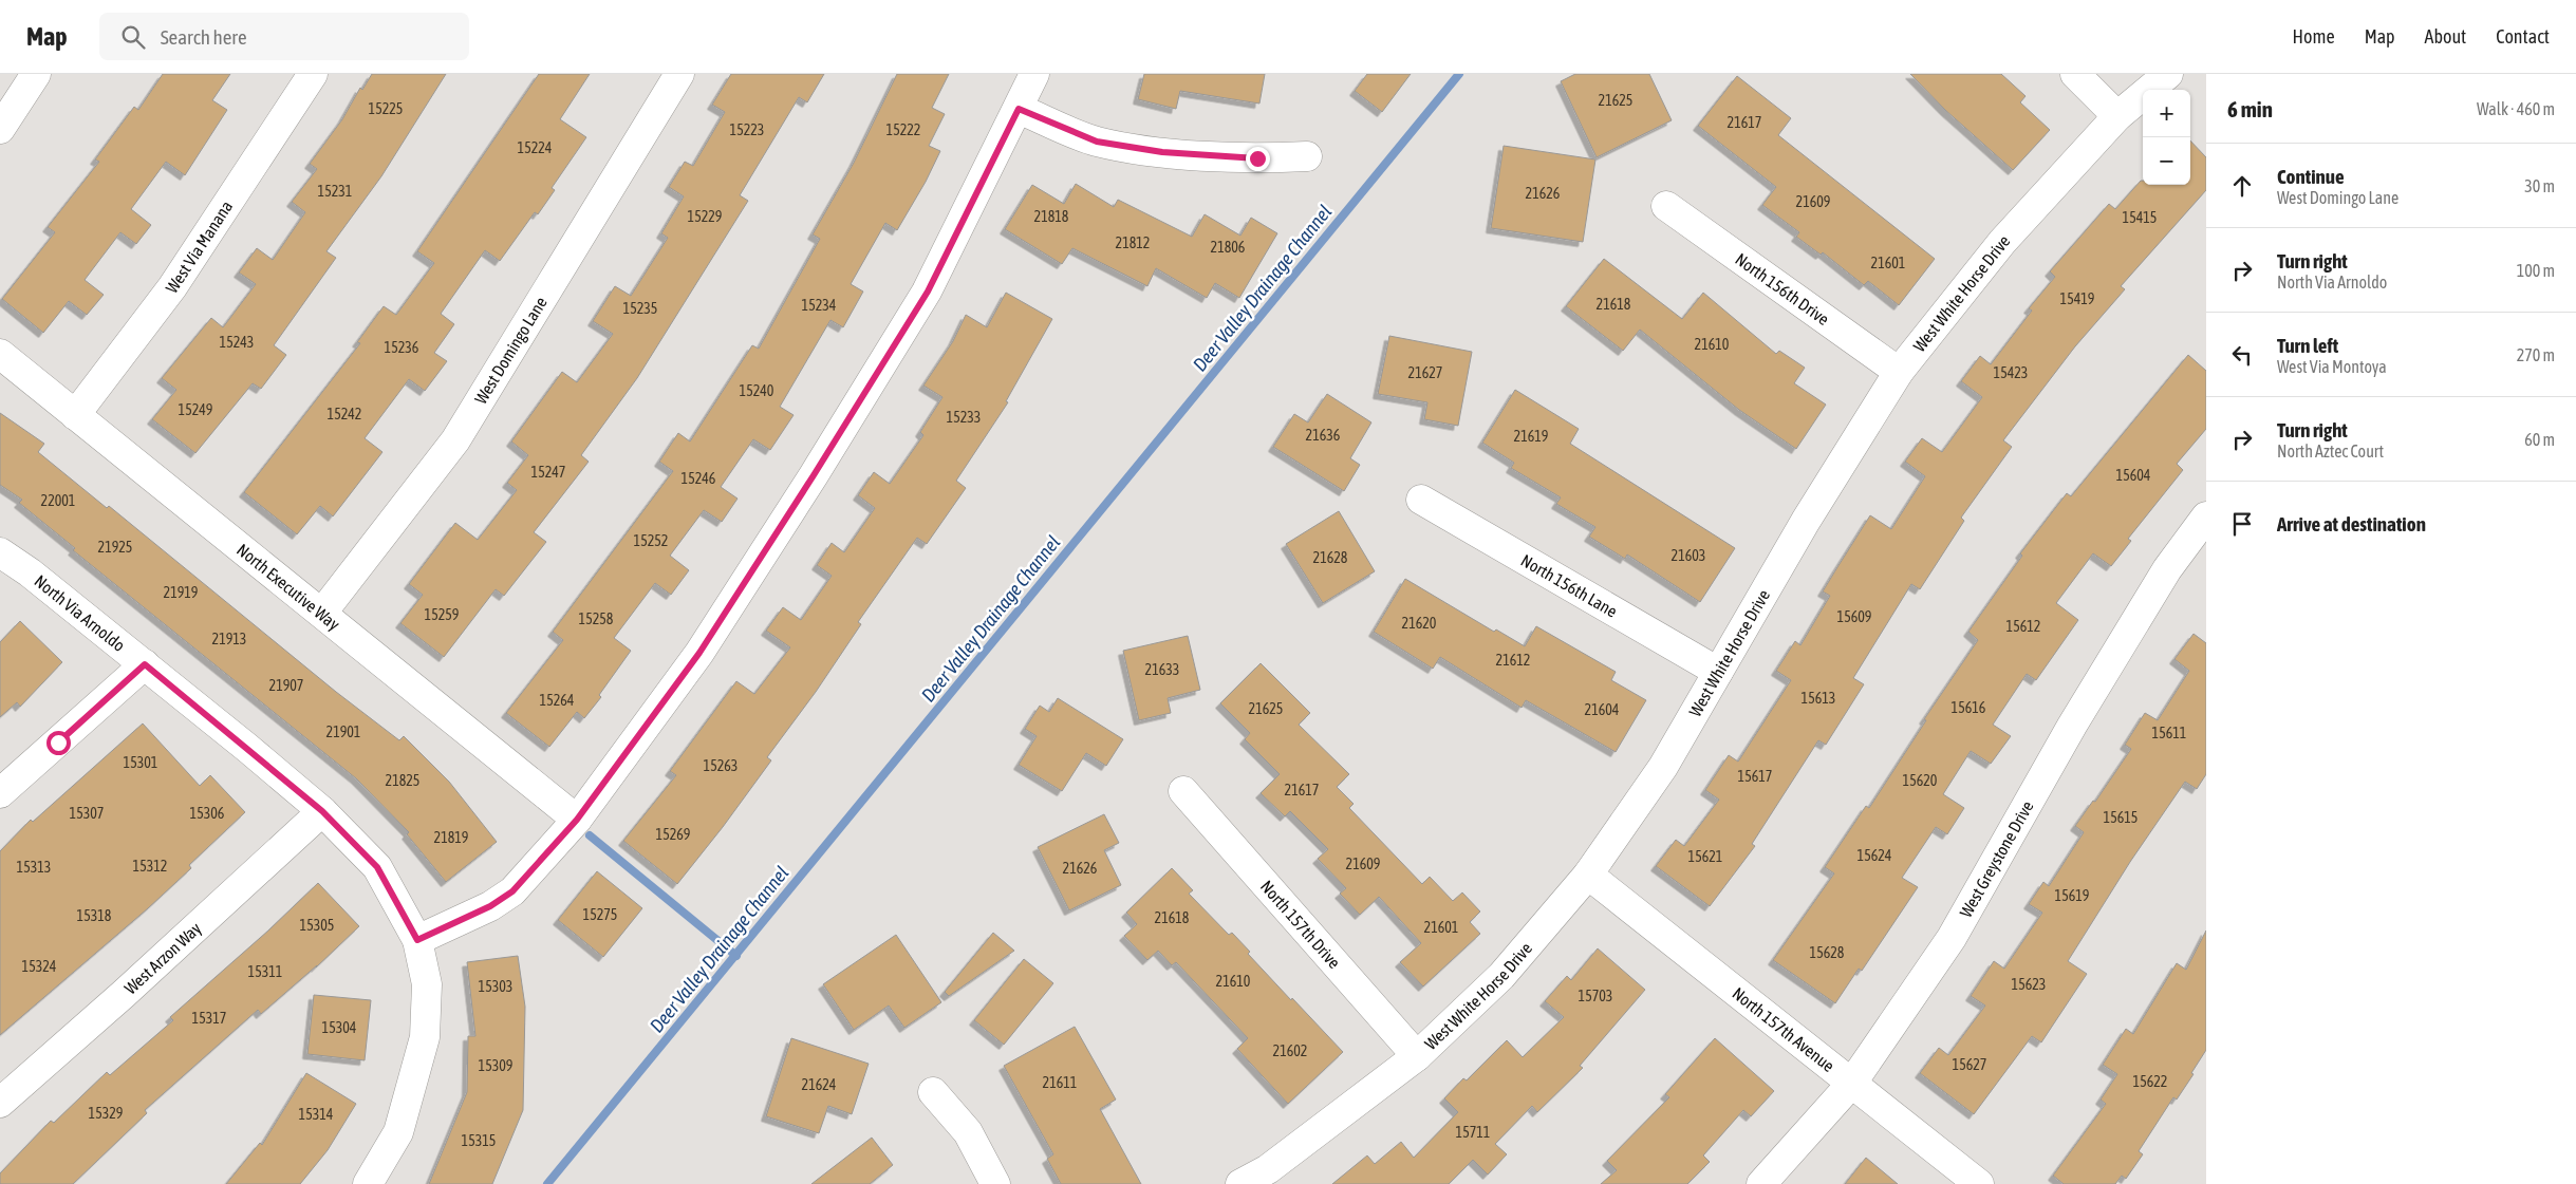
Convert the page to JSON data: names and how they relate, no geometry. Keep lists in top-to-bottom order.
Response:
{
  "streets": {
    "street": [
      "West Via Manana",
      "North 156th Drive",
      "West White Horse Drive",
      "West Domingo Lane",
      "North 156th Lane",
      "North Executive Way",
      "North Via Arnoldo",
      "West Greystone Drive",
      "North 157th Drive",
      "West Arzon Way",
      "North 157th Avenue"
    ]
  },
  "crossings": [
    ["West Via Manana", "North Executive Way"],
    ["North 156th Drive", "West White Horse Drive"],
    ["West White Horse Drive", "North 156th Lane"],
    ["West White Horse Drive", "North 157th Drive"],
    ["West White Horse Drive", "North 157th Avenue"],
    ["West Domingo Lane", "North Executive Way"],
    ["North Via Arnoldo", "West Arzon Way"],
    ["West Greystone Drive", "North 157th Avenue"]
  ],
  "water": ["Deer Valley Drainage Channel"],
  "house_numbers": [
    "21625",
    "15225",
    "21617",
    "15223",
    "15222",
    "15224",
    "15231",
    "21626",
    "21609",
    "15229",
    "21818",
    "15415",
    "21812",
    "21806",
    "21601",
    "15419",
    "21618",
    "15234",
    "15235",
    "15243",
    "21610",
    "15236",
    "21627",
    "15423",
    "15240",
    "15249",
    "15242",
    "15233",
    "21636",
    "21619",
    "15247",
    "15604",
    "15246",
    "22001",
    "15252",
    "21925",
    "21603",
    "21628",
    "21919",
    "15259",
    "15609",
    "15258",
    "21620",
    "15612",
    "21913",
    "21612",
    "21633",
    "21907",
    "15613",
    "15264",
    "15616",
    "21625",
    "21604",
    "21901",
    "15611",
    "15301",
    "15263",
    "15617",
    "21825",
    "15620",
    "21617",
    "15307",
    "15306",
    "15615",
    "15269",
    "21819",
    "15624",
    "15621",
    "21609",
    "15312",
    "15313",
    "21626",
    "15619",
    "15275",
    "15318",
    "21618",
    "15305",
    "21601",
    "15628",
    "15324",
    "15311",
    "21610",
    "15623",
    "15303",
    "15703",
    "15317",
    "15304",
    "21602",
    "15627",
    "15309",
    "15622",
    "21611",
    "21624",
    "15329",
    "15314",
    "15711",
    "15315"
  ],
  "page": {
    "header": "Map",
    "search": "Search here",
    "nav": [
      "Home",
      "Map",
      "About",
      "Contact"
    ],
    "heading": ["6 min", "Walk · 460 m"],
    "map_buttons": ["+", "−"],
    "list": [
      ["Continue", "West Domingo Lane", "30 m"],
      ["Turn right", "North Via Arnoldo", "100 m"],
      ["Turn left", "West Via Montoya", "270 m"],
      ["Turn right", "North Aztec Court", "60 m"],
      "Arrive at destination"
    ]
  }
}
